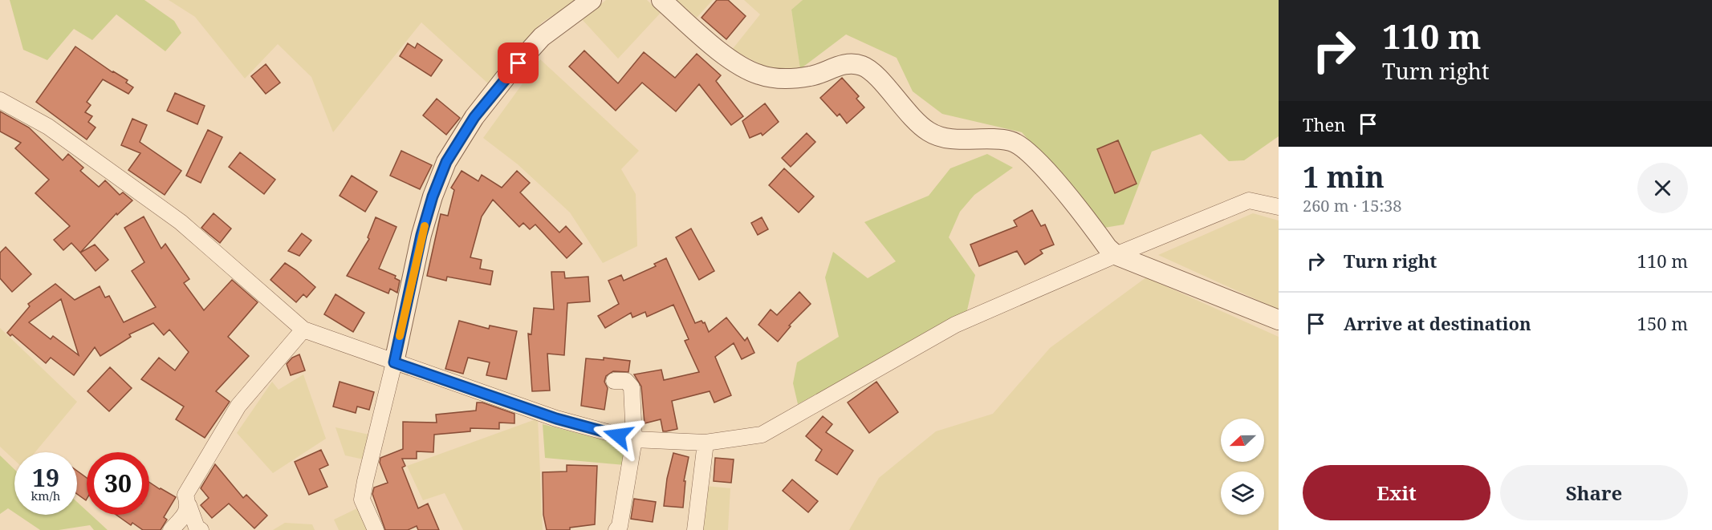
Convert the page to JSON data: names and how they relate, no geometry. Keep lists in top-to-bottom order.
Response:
{
  "north": "left",
  "page": {
    "turn": ["110 m", "Turn right"],
    "then": "Then",
    "heading": ["1 min", "260 m · 15:38"],
    "list": [
      {
        "name": "Turn right",
        "value": "110 m"
      },
      {
        "name": "Arrive at destination",
        "value": "150 m"
      }
    ],
    "speed": "19 km/h",
    "limit": "30",
    "buttons": ["Exit", "Share"]
  }
}
